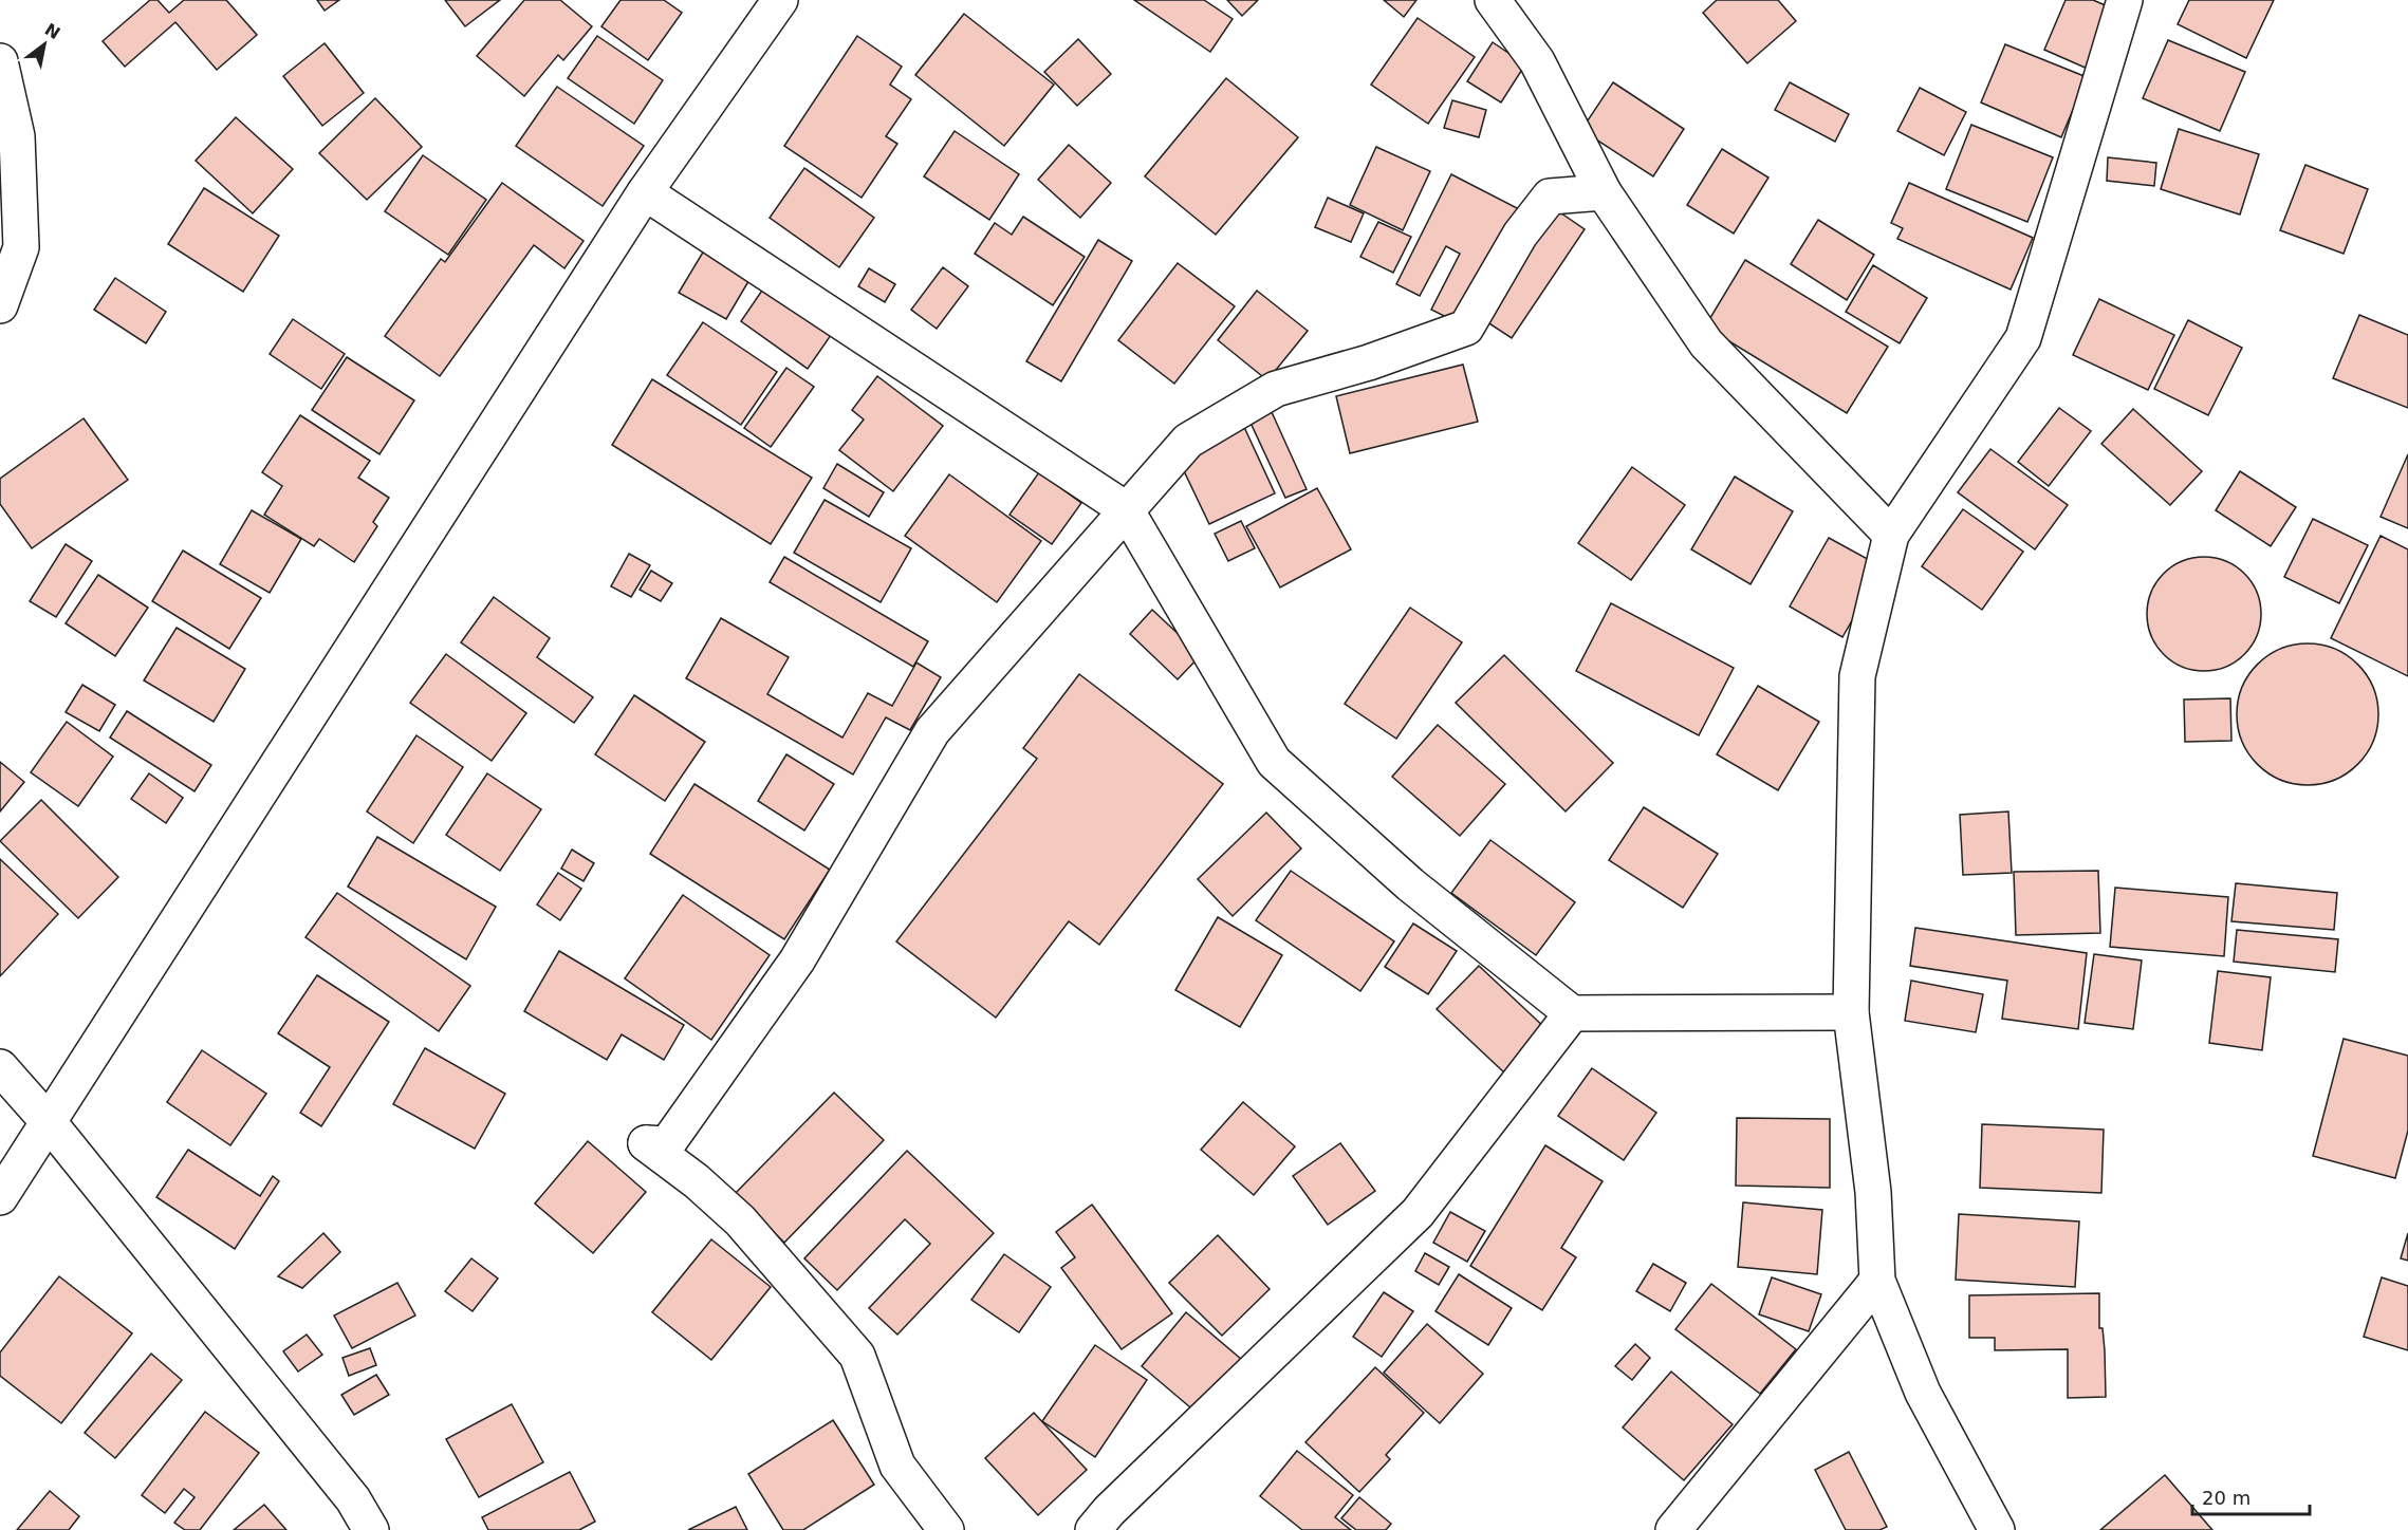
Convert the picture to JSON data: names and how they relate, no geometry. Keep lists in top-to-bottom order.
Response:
{
  "scale_bar": "20 m",
  "north": "top right"
}
